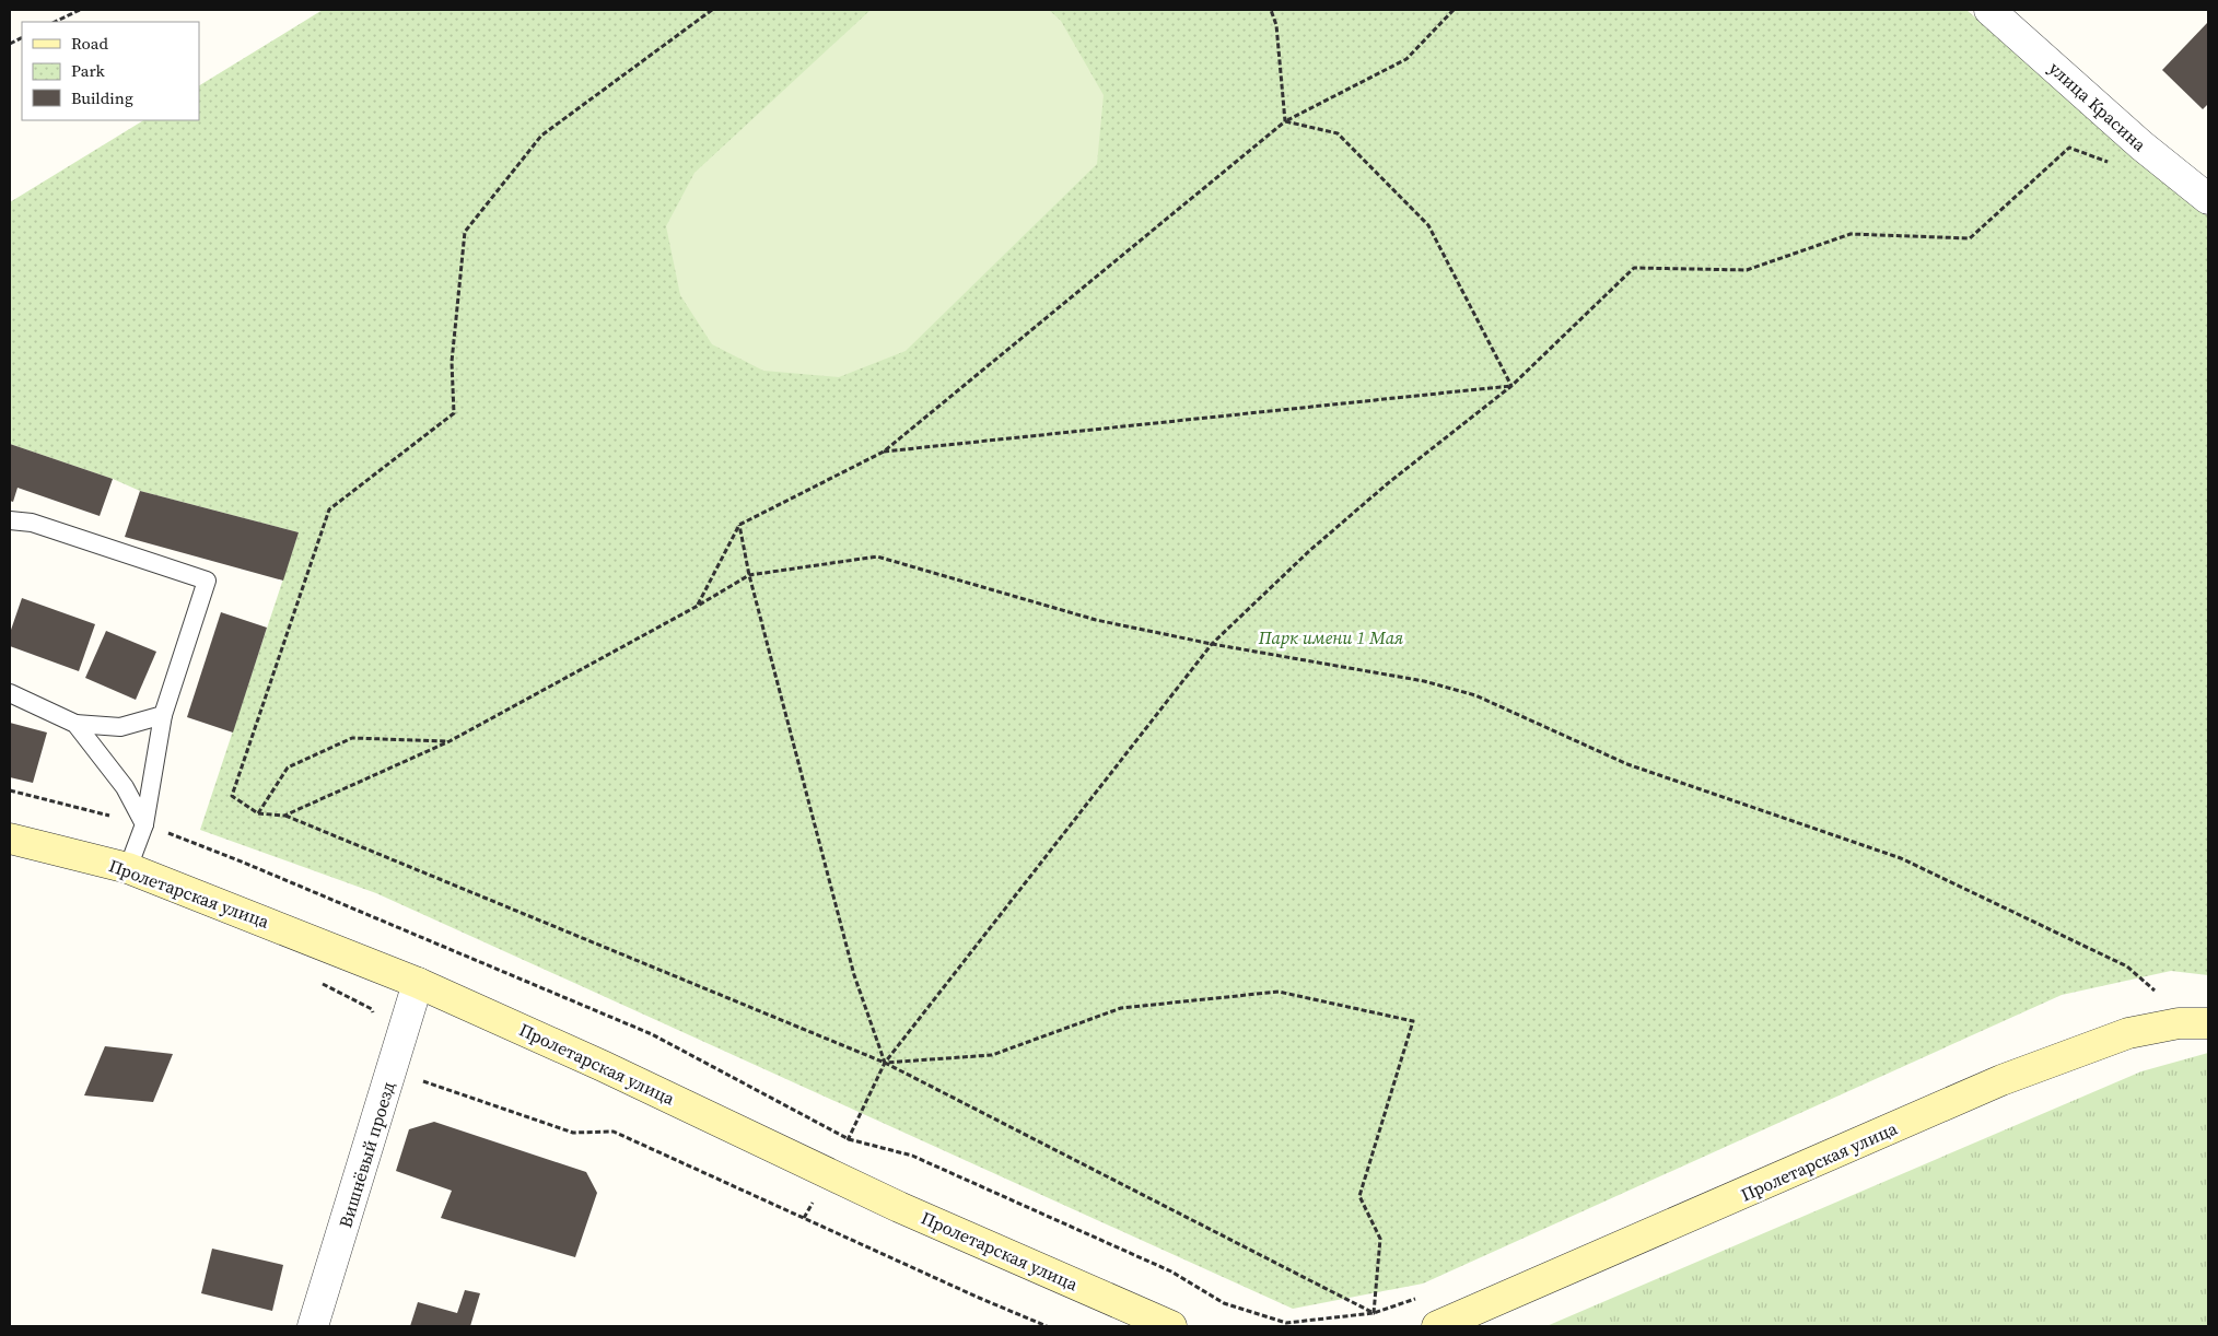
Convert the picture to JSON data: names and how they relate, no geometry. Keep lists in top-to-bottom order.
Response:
{
  "streets": {
    "street": ["улица Красина", "Пролетарская улица", "Вишнёвый проезд"]
  },
  "crossings": [
    ["Пролетарская улица", "Вишнёвый проезд"]
  ],
  "parks": ["Парк имени 1 Мая"],
  "legend": ["Road", "Park", "Building"]
}
